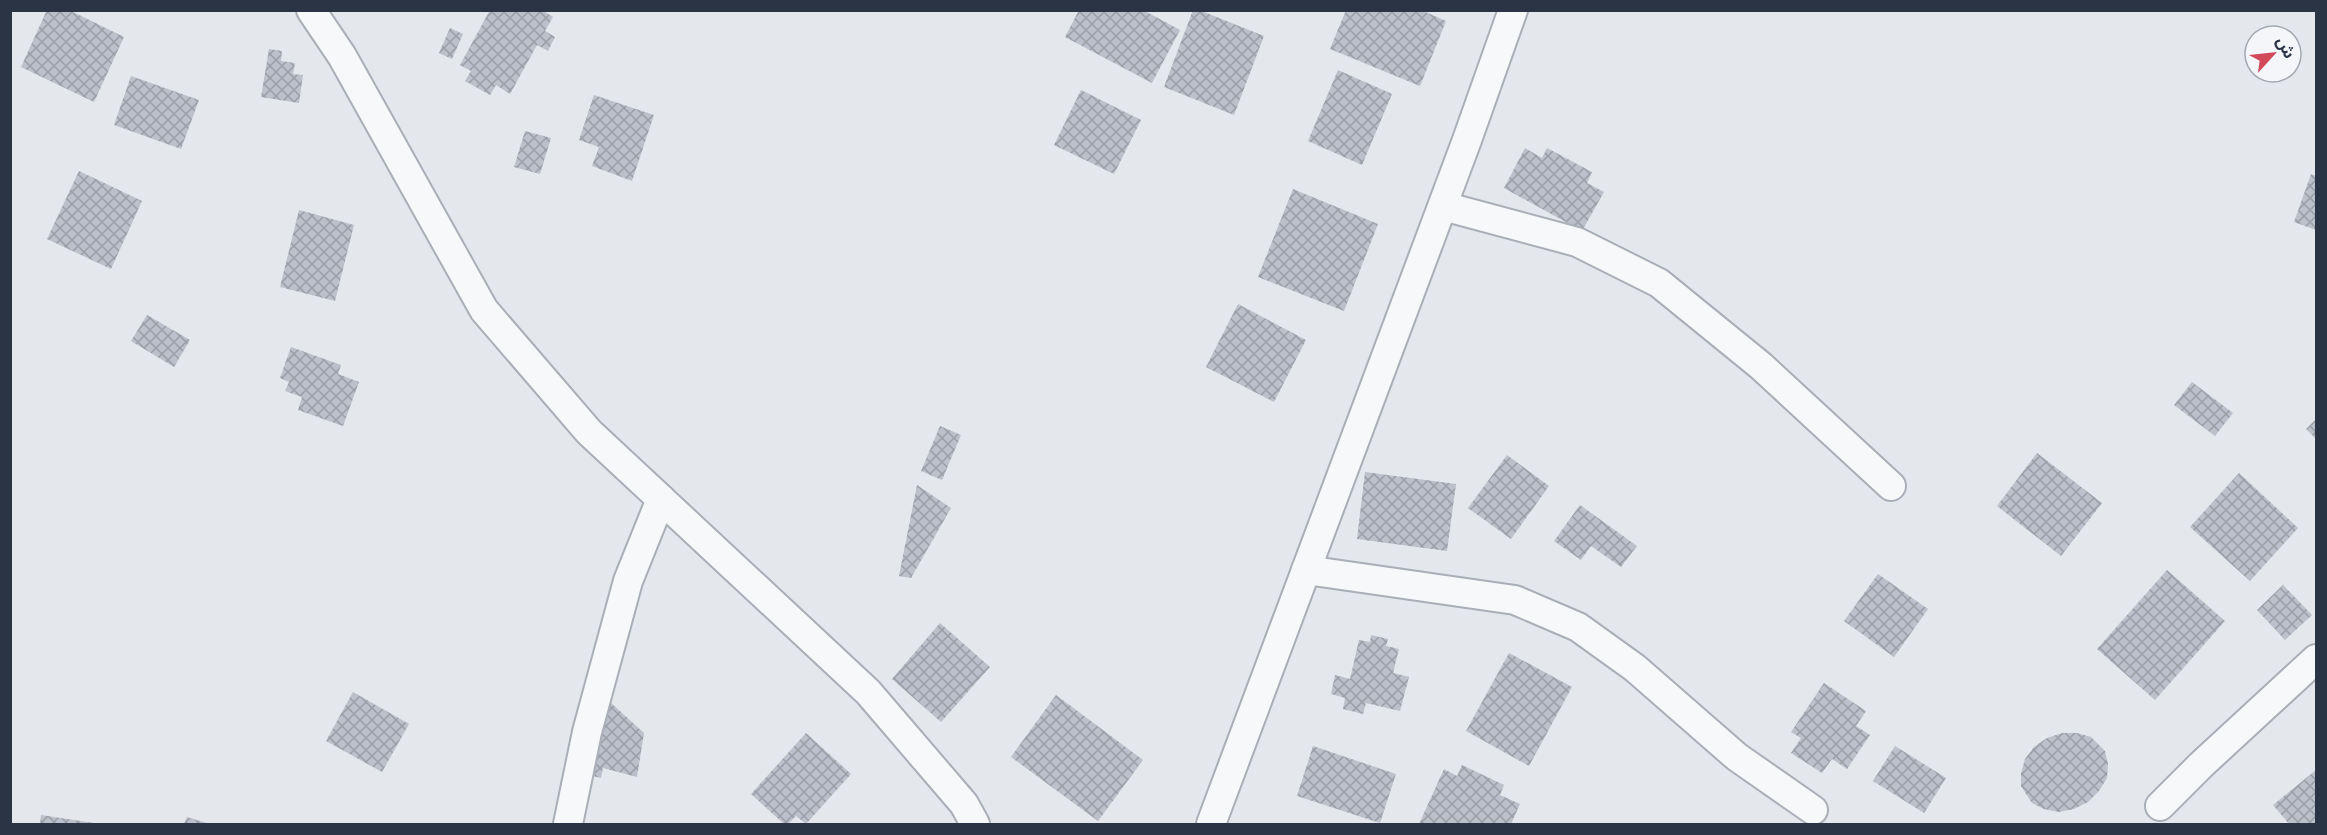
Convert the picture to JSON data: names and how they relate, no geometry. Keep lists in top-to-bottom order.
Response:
{
  "north": "top right"
}
